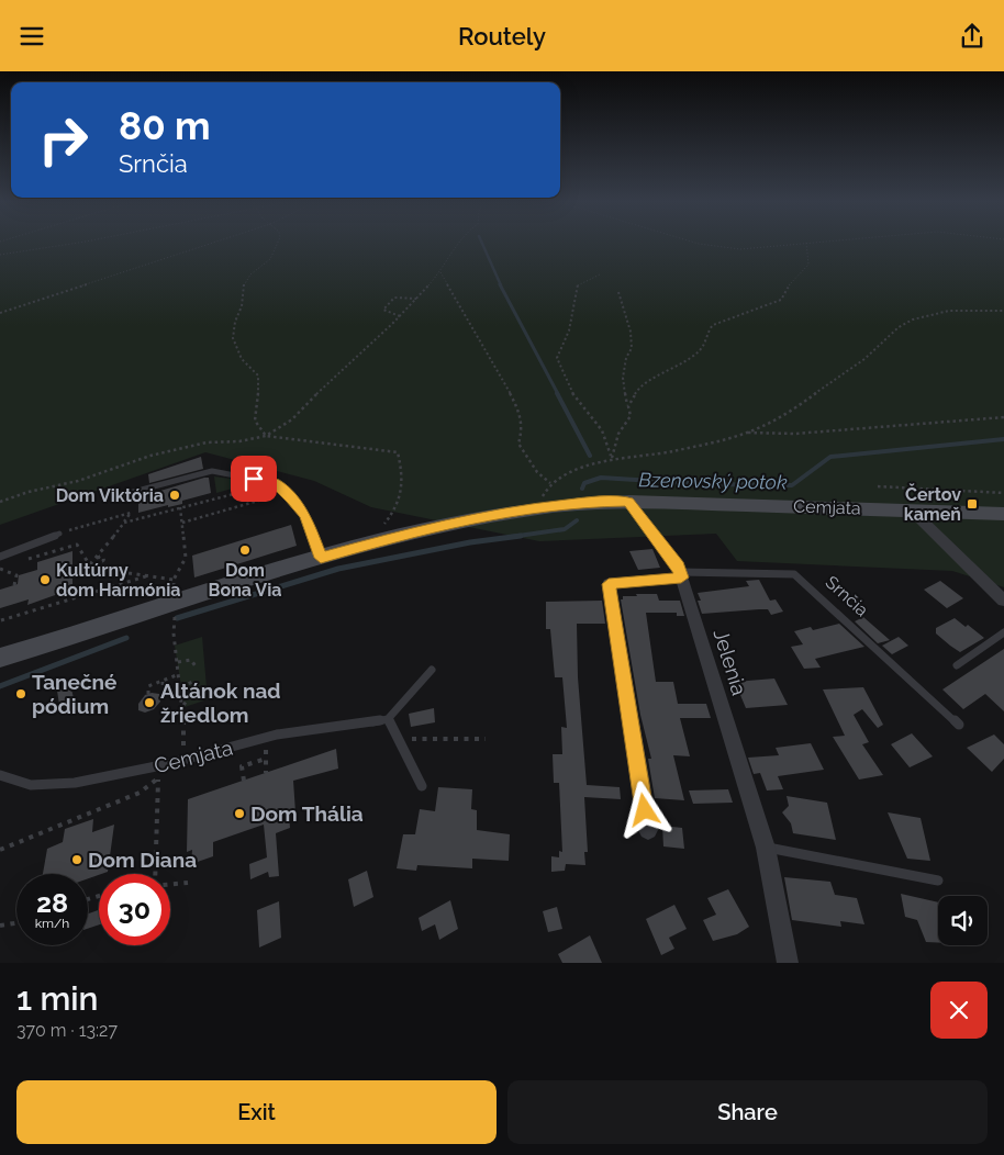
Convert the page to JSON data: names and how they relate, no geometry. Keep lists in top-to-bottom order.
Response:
{
  "streets": {
    "main road": ["Cemjata"],
    "street": ["Srnčia", "Jelenia"]
  },
  "crossings": [
    ["Cemjata", "Jelenia"],
    ["Srnčia", "Jelenia"]
  ],
  "water": ["Bzenovský potok"],
  "places": {
    "other": [
      "Dom Viktória",
      "Dom Bona Via",
      "Kultúrny dom Harmónia",
      "Tanečné pódium",
      "Altánok nad žriedlom",
      "Dom Thália",
      "Dom Diana"
    ],
    "transit": ["Čertov kameň"]
  },
  "page": {
    "header": "Routely",
    "turn": ["80 m", "Srnčia"],
    "speed": "28 km/h",
    "limit": "30",
    "heading": ["1 min", "370 m · 13:27"],
    "buttons": ["Exit", "Share"]
  }
}
